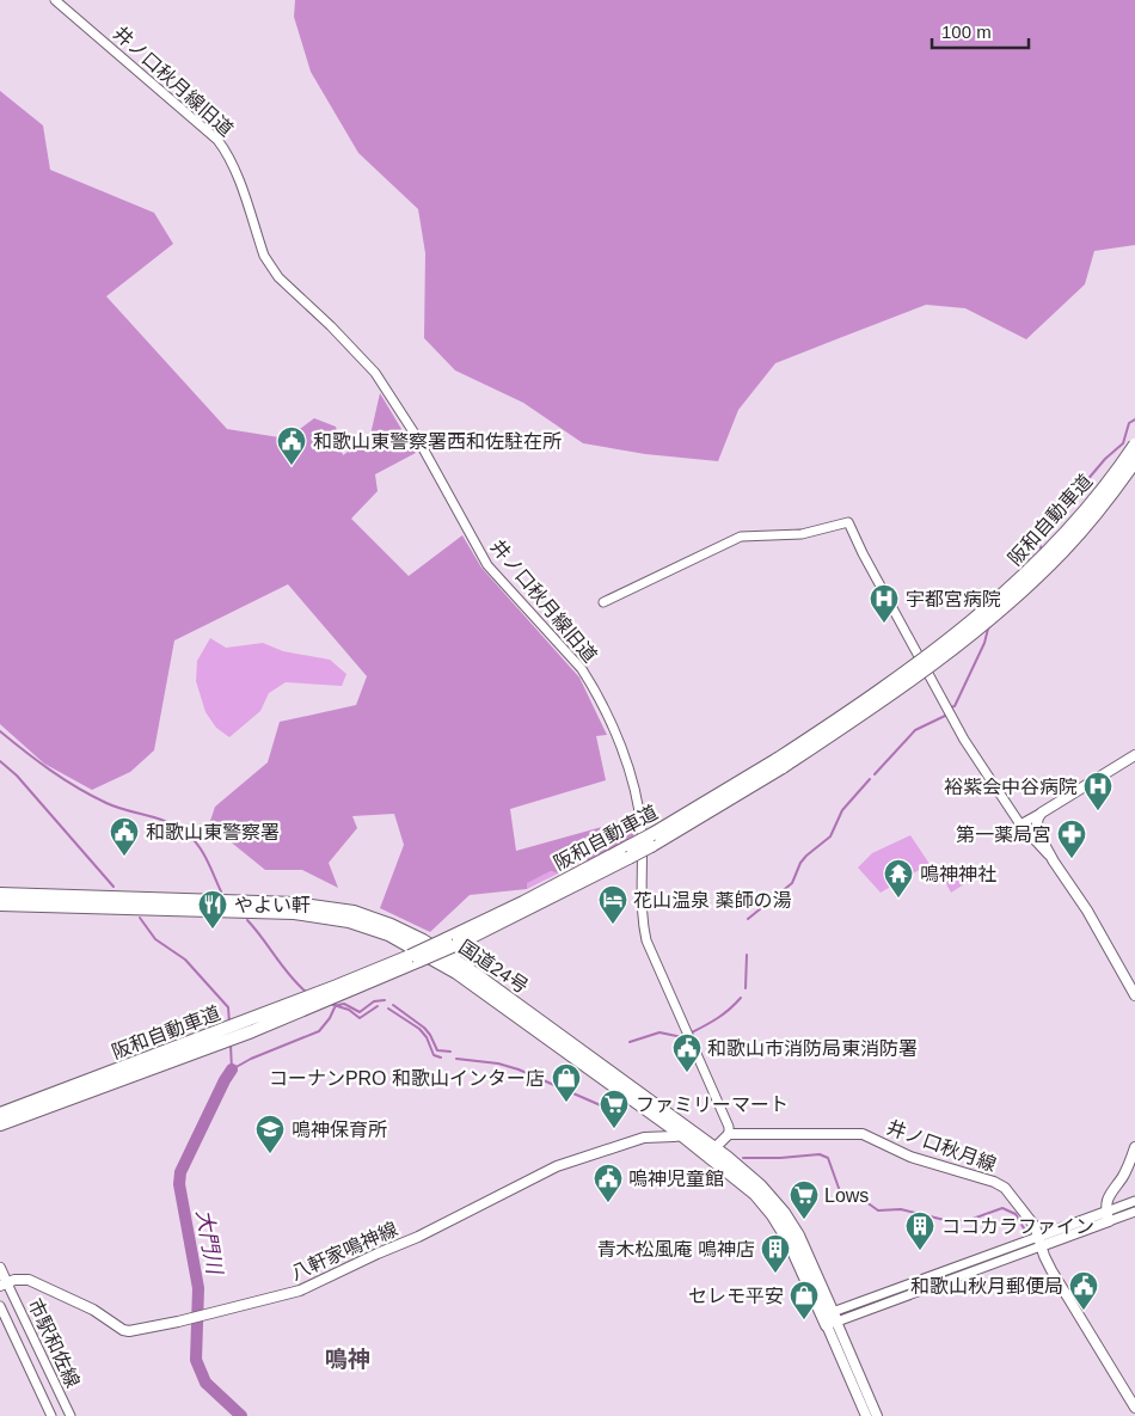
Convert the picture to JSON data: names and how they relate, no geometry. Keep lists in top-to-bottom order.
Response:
{
  "streets": {
    "highway": ["阪和自動車道", "国道24号"],
    "main road": ["井ノ口秋月線", "八軒家鳴神線"],
    "street": ["井ノ口秋月線旧道", "市駅和佐線"]
  },
  "crossings": [
    ["井ノ口秋月線旧道", "井ノ口秋月線"],
    ["国道24号", "八軒家鳴神線"],
    ["八軒家鳴神線", "市駅和佐線"]
  ],
  "districts": ["鳴神"],
  "water": ["大門川"],
  "places": {
    "public building": [
      "和歌山東警察署西和佐駐在所",
      "和歌山東警察署",
      "和歌山市消防局東消防署",
      "嗚神児童館",
      "和歌山秋月郵便局"
    ],
    "hospital": ["宇都宮病院", "裕紫会中谷病院"],
    "pharmacy": ["第一薬局宮"],
    "temple": ["鳴神神社"],
    "hotel": ["花山温泉 薬師の湯"],
    "restaurant": ["やよい軒"],
    "shop": ["コーナンPRO 和歌山インター店", "セレモ平安"],
    "supermarket": ["ファミリーマート", "Lows"],
    "school or university": ["鳴神保育所"],
    "building": ["ココカラファイン", "青木松風庵 鳴神店"]
  },
  "scale_bar": "100 m"
}
